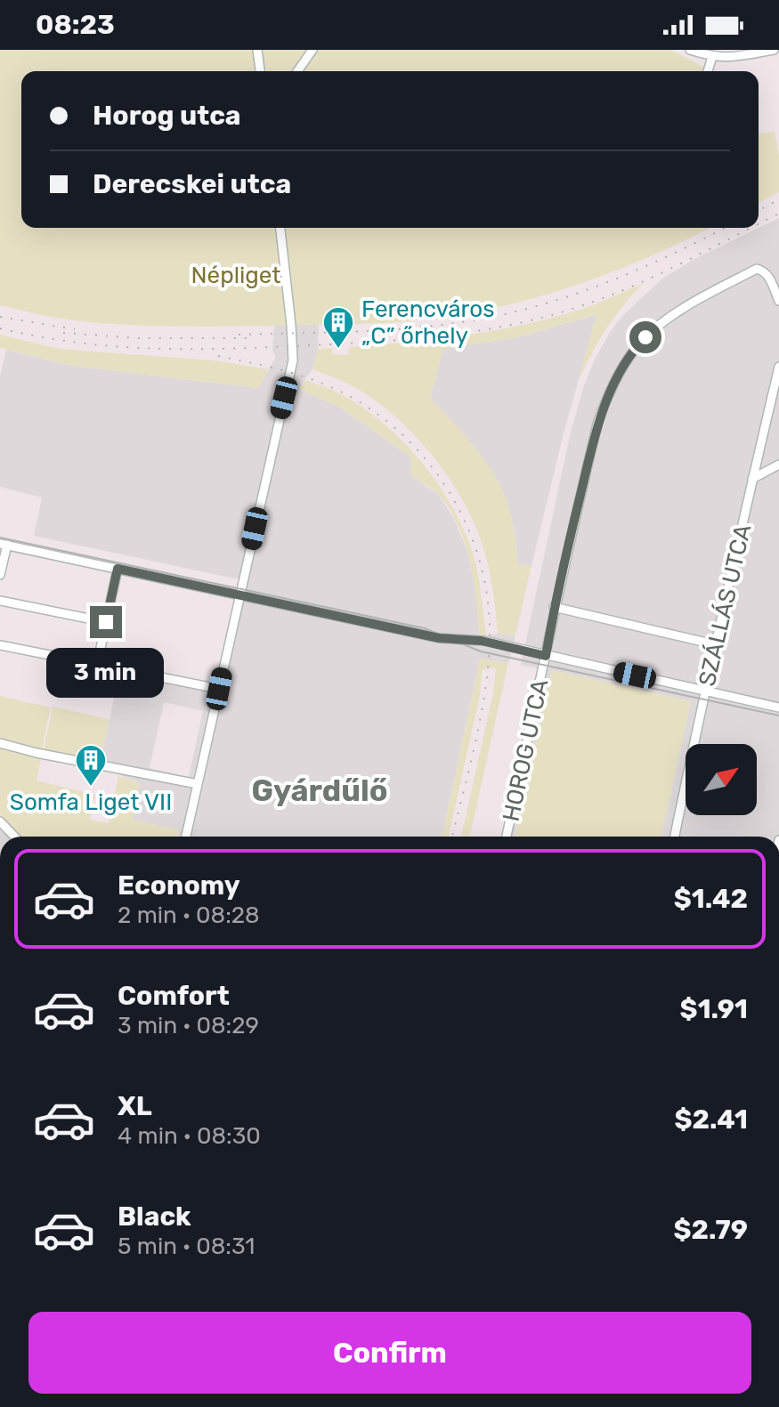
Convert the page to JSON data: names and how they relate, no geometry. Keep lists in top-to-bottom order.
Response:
{
  "streets": {
    "street": ["SZÁLLÁS UTCA", "HOROG UTCA"]
  },
  "districts": ["Gyárdűlő"],
  "parks": ["Népliget"],
  "places": {
    "building": ["Ferencváros „C” őrhely", "Somfa Liget VII"]
  },
  "north": "top right",
  "page": {
    "status": "08:23",
    "banner": ["Horog utca", "Derecskei utca"],
    "bubble": "3 min",
    "list": [
      {
        "name": "Economy",
        "note": "2 min · 08:28",
        "value": "$1.42"
      },
      {
        "name": "Comfort",
        "note": "3 min · 08:29",
        "value": "$1.91"
      },
      {
        "name": "XL",
        "note": "4 min · 08:30",
        "value": "$2.41"
      },
      {
        "name": "Black",
        "note": "5 min · 08:31",
        "value": "$2.79"
      }
    ],
    "buttons": "Confirm"
  }
}
